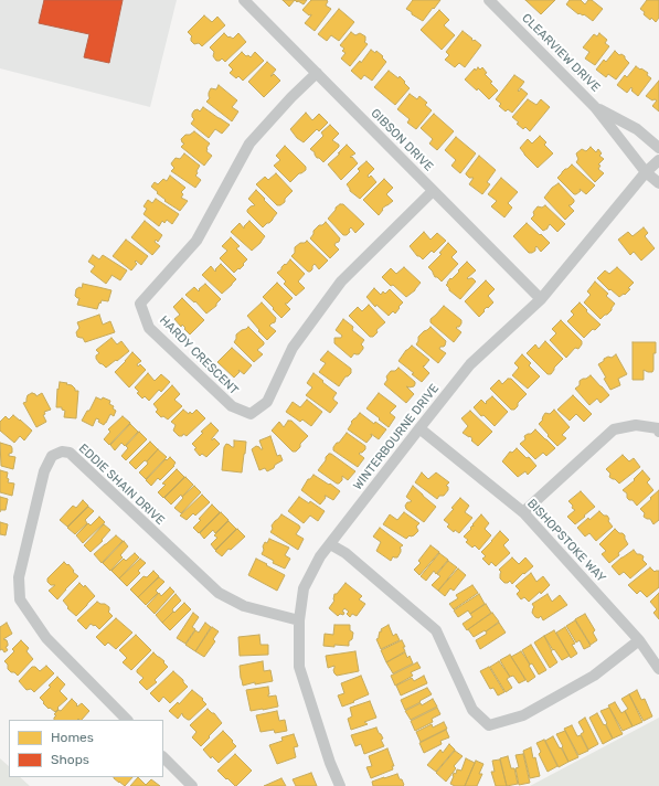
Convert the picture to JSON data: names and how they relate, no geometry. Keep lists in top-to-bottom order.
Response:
{
  "streets": {
    "street": [
      "CLEARVIEW DRIVE",
      "GIBSON DRIVE",
      "HARDY CRESCENT",
      "WINTERBOURNE DRIVE",
      "EDDIE SHAIN DRIVE",
      "BISHOPSTOKE WAY"
    ]
  },
  "crossings": [
    ["CLEARVIEW DRIVE", "WINTERBOURNE DRIVE"],
    ["GIBSON DRIVE", "HARDY CRESCENT"],
    ["GIBSON DRIVE", "WINTERBOURNE DRIVE"],
    ["WINTERBOURNE DRIVE", "EDDIE SHAIN DRIVE"],
    ["WINTERBOURNE DRIVE", "BISHOPSTOKE WAY"]
  ],
  "legend": ["Homes", "Shops"]
}
